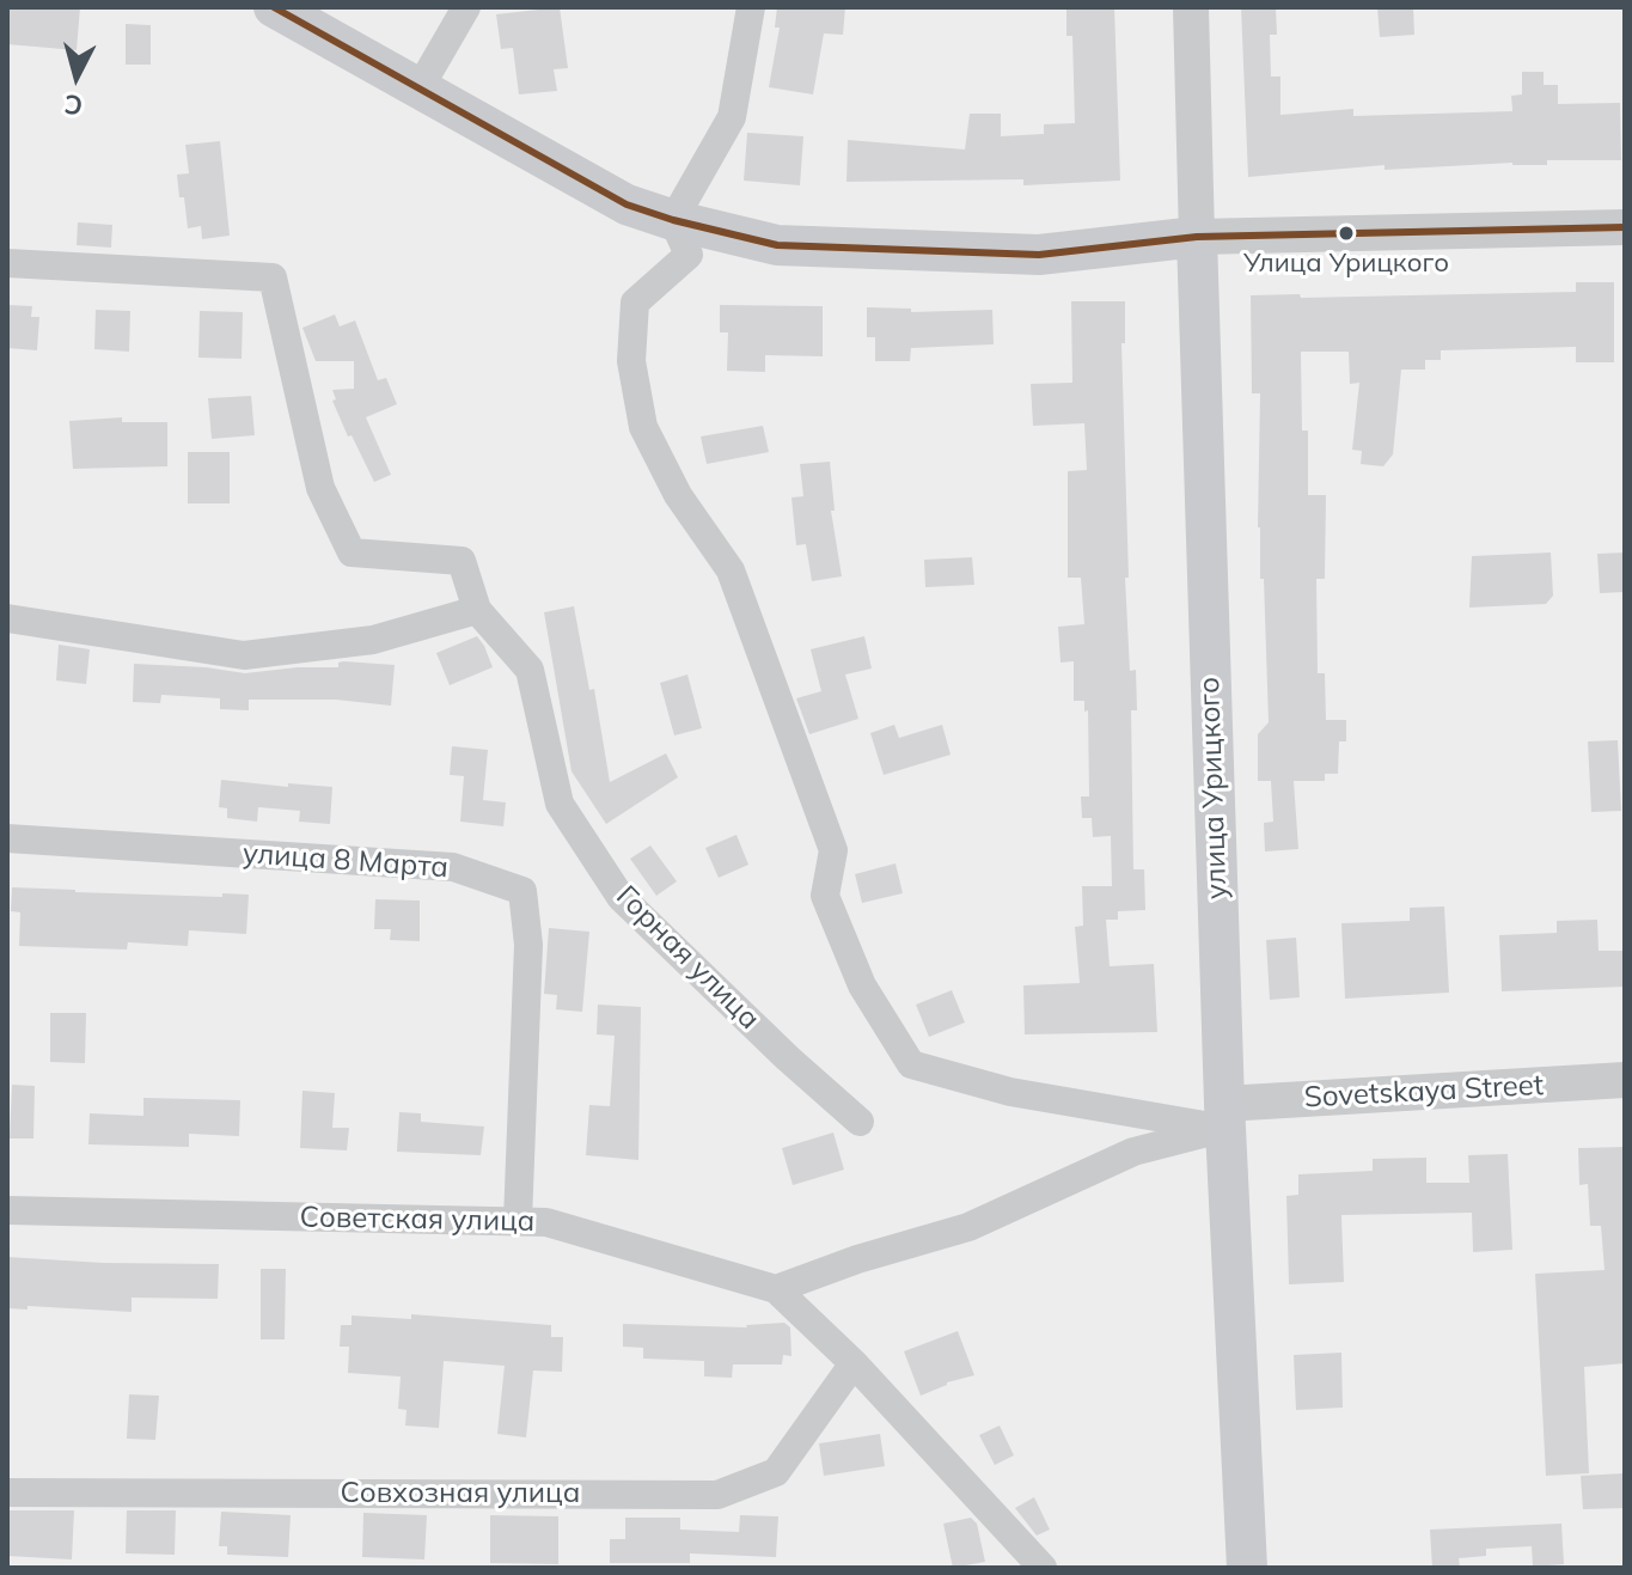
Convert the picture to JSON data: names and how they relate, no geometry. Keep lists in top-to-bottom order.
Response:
{
  "streets": {
    "main road": ["улица Урицкого"],
    "street": [
      "улица 8 Марта",
      "Горная улица",
      "Sovetskaya Street",
      "Советская улица",
      "Совхозная улица"
    ]
  },
  "crossings": [
    ["улица Урицкого", "Sovetskaya Street"],
    ["улица 8 Марта", "Советская улица"],
    ["Советская улица", "Совхозная улица"]
  ],
  "places": ["Улица Урицкого"],
  "north": "bottom"
}
